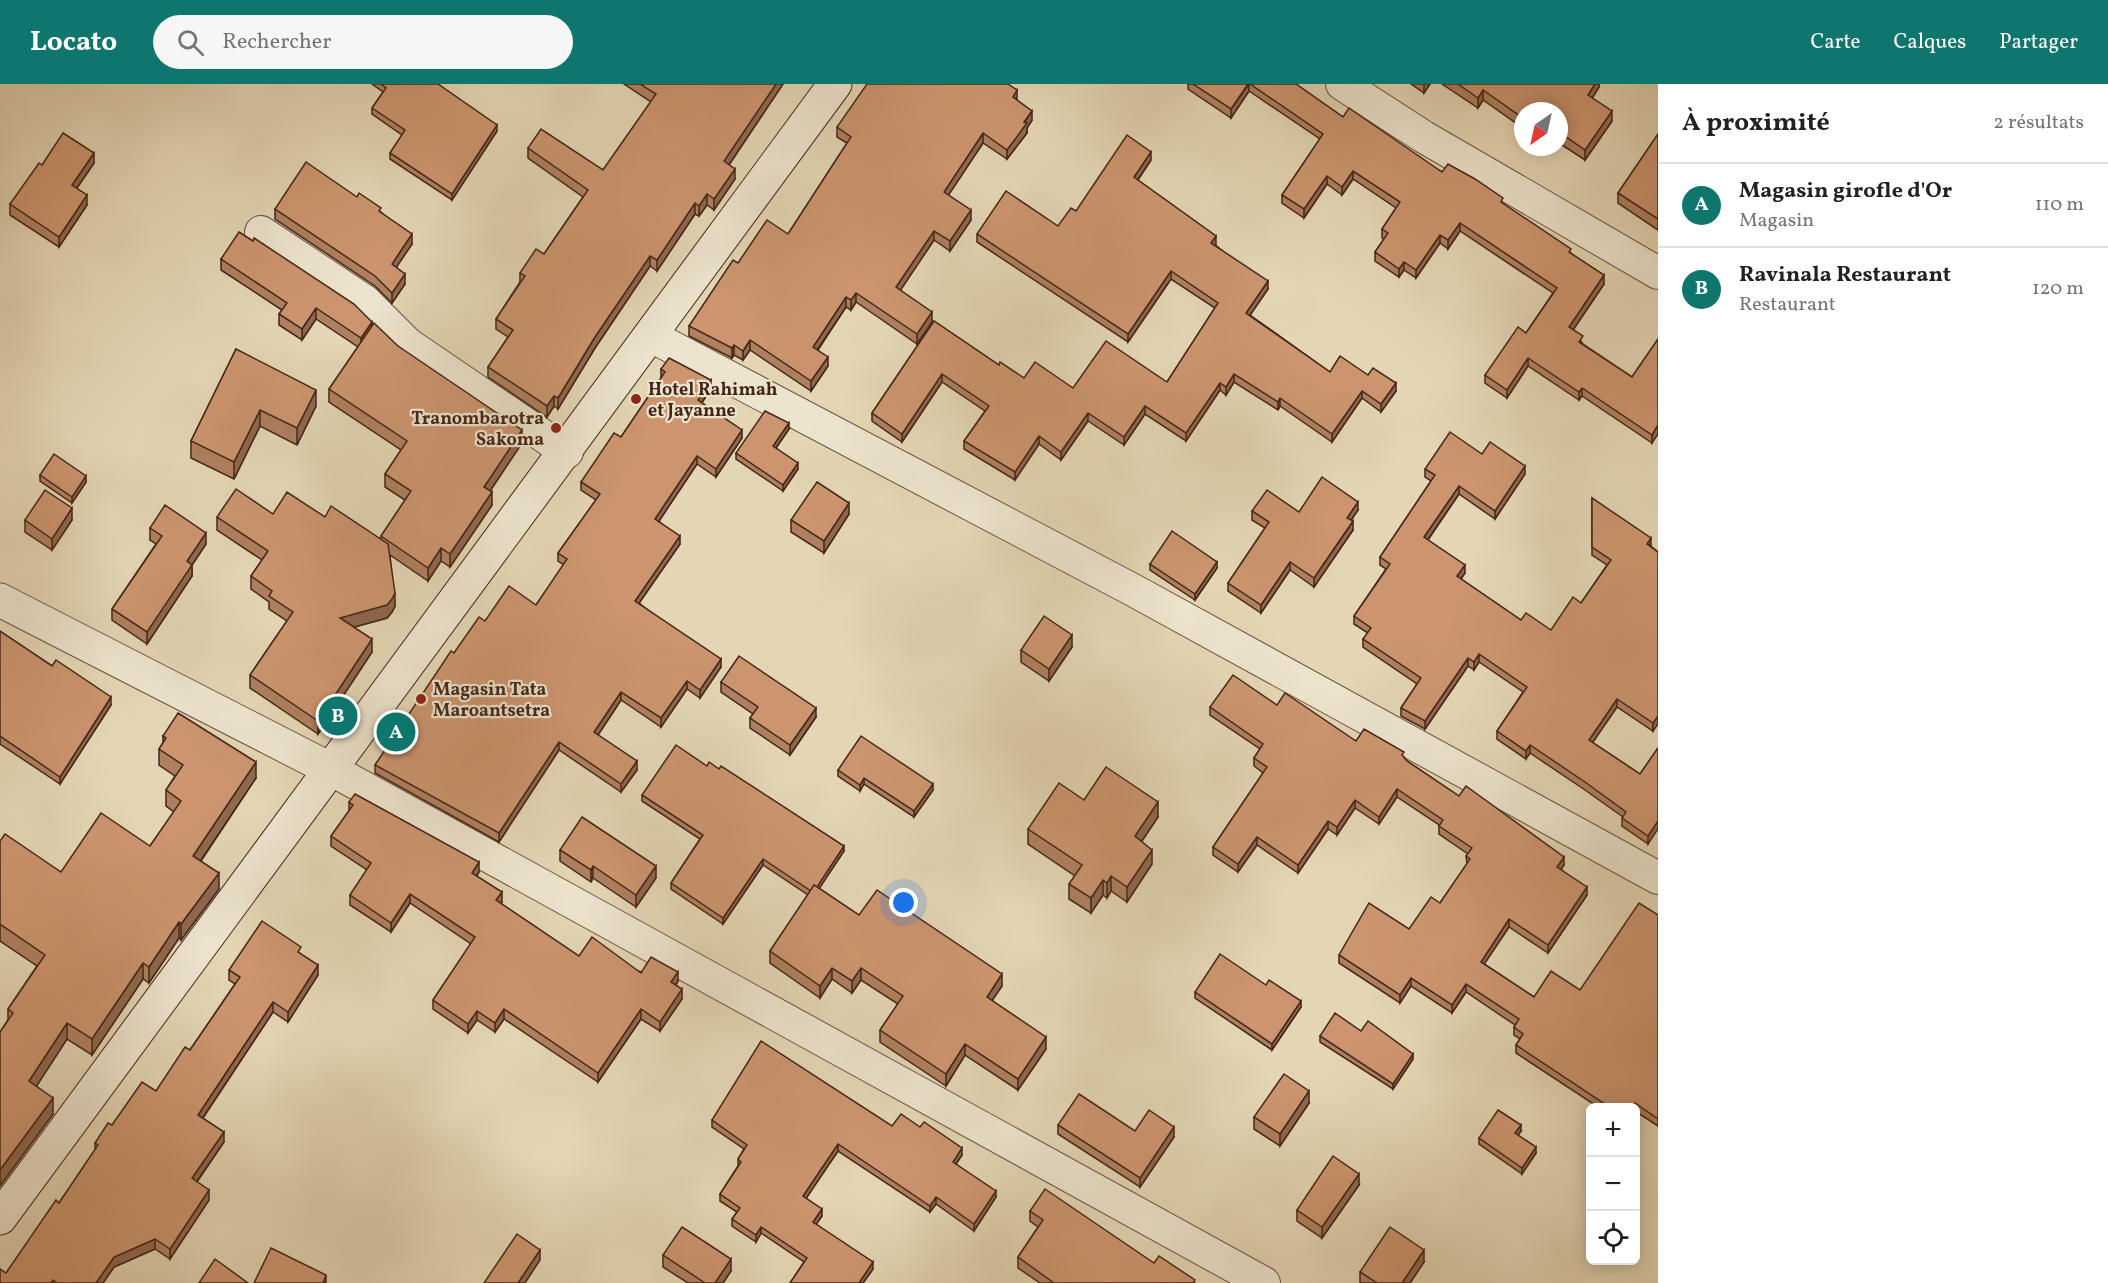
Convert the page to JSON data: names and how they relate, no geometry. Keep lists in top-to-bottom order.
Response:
{
  "places": ["Hotel Rahimah et Jayanne", "Tranombarotra Sakoma", "Magasin Tata Maroantsetra"],
  "north": "bottom left",
  "page": {
    "header": "Locato",
    "search": "Rechercher",
    "nav": ["Carte", "Calques", "Partager"],
    "heading": ["À proximité", "2 résultats"],
    "list": [
      {
        "mark": "A",
        "name": "Magasin girofle d'Or",
        "note": "Magasin",
        "value": "110 m"
      },
      {
        "mark": "B",
        "name": "Ravinala Restaurant",
        "note": "Restaurant",
        "value": "120 m"
      }
    ],
    "pins": ["B", "A"],
    "map_buttons": ["+", "−"]
  }
}
